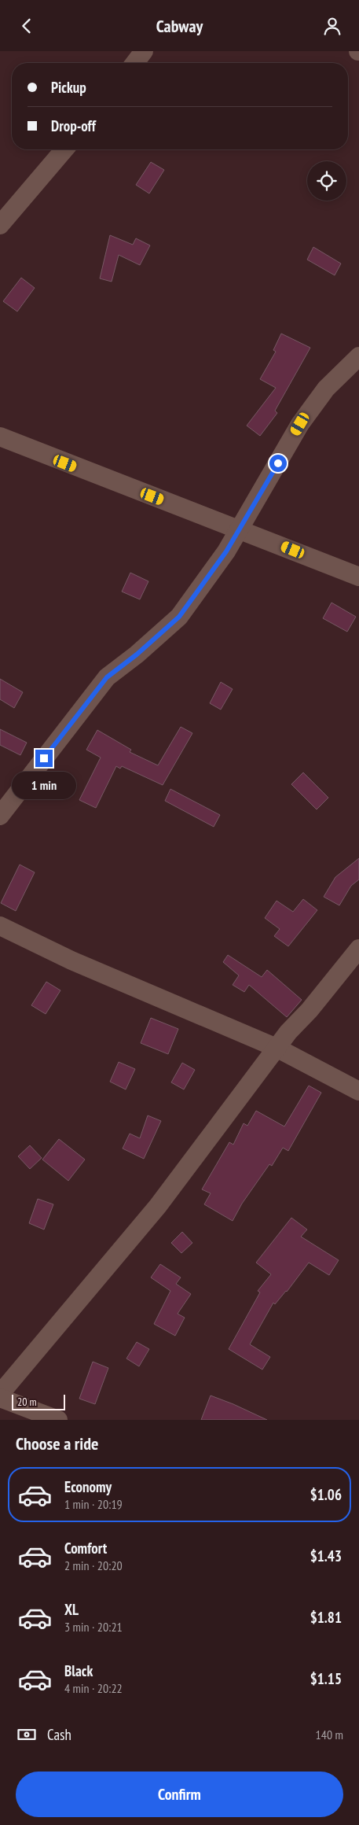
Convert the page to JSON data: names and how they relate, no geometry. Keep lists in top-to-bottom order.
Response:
{
  "scale_bar": "20 m",
  "page": {
    "header": "Cabway",
    "banner": ["Pickup", "Drop-off"],
    "bubble": "1 min",
    "scale": "20 m",
    "heading": "Choose a ride",
    "list": [
      {
        "name": "Economy",
        "note": "1 min · 20:19",
        "value": "$1.06"
      },
      {
        "name": "Comfort",
        "note": "2 min · 20:20",
        "value": "$1.43"
      },
      {
        "name": "XL",
        "note": "3 min · 20:21",
        "value": "$1.81"
      },
      {
        "name": "Black",
        "note": "4 min · 20:22",
        "value": "$1.15"
      }
    ],
    "pay": ["Cash", "140 m"],
    "buttons": "Confirm"
  }
}
